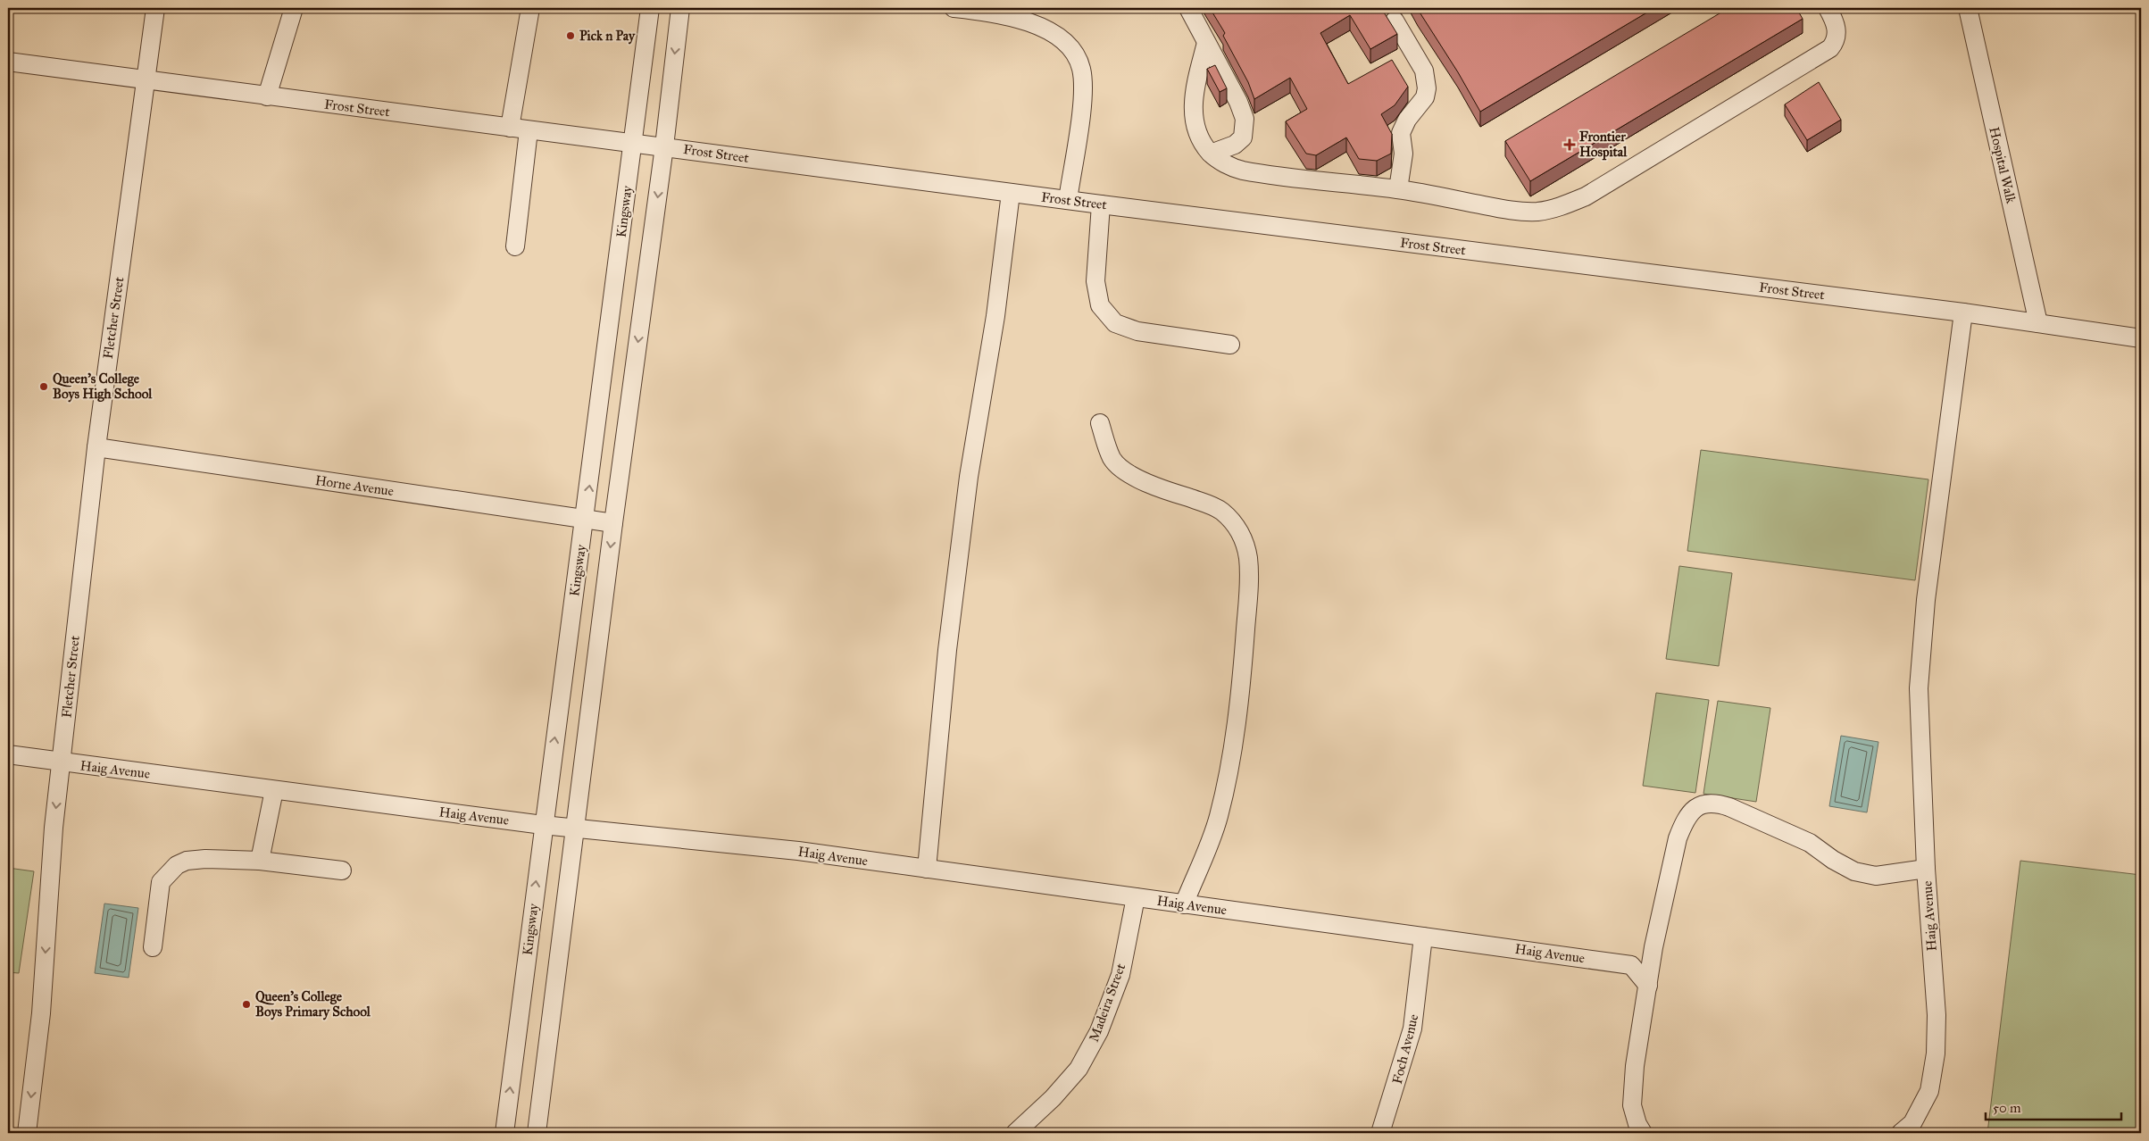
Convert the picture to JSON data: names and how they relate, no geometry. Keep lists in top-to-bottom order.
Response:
{
  "streets": {
    "street": [
      "Frost Street",
      "Hospital Walk",
      "Kingsway",
      "Fletcher Street",
      "Horne Avenue",
      "Haig Avenue",
      "Madeira Street",
      "Foch Avenue"
    ]
  },
  "crossings": [
    ["Frost Street", "Hospital Walk"],
    ["Frost Street", "Kingsway"],
    ["Frost Street", "Fletcher Street"],
    ["Frost Street", "Haig Avenue"],
    ["Kingsway", "Horne Avenue"],
    ["Kingsway", "Haig Avenue"],
    ["Fletcher Street", "Horne Avenue"],
    ["Fletcher Street", "Haig Avenue"],
    ["Haig Avenue", "Madeira Street"],
    ["Haig Avenue", "Foch Avenue"]
  ],
  "places": {
    "other": ["Pick n Pay", "Queen's College Boys High School", "Queen's College Boys Primary School"],
    "health": ["Frontier Hospital"]
  },
  "scale_bar": "50 m"
}
